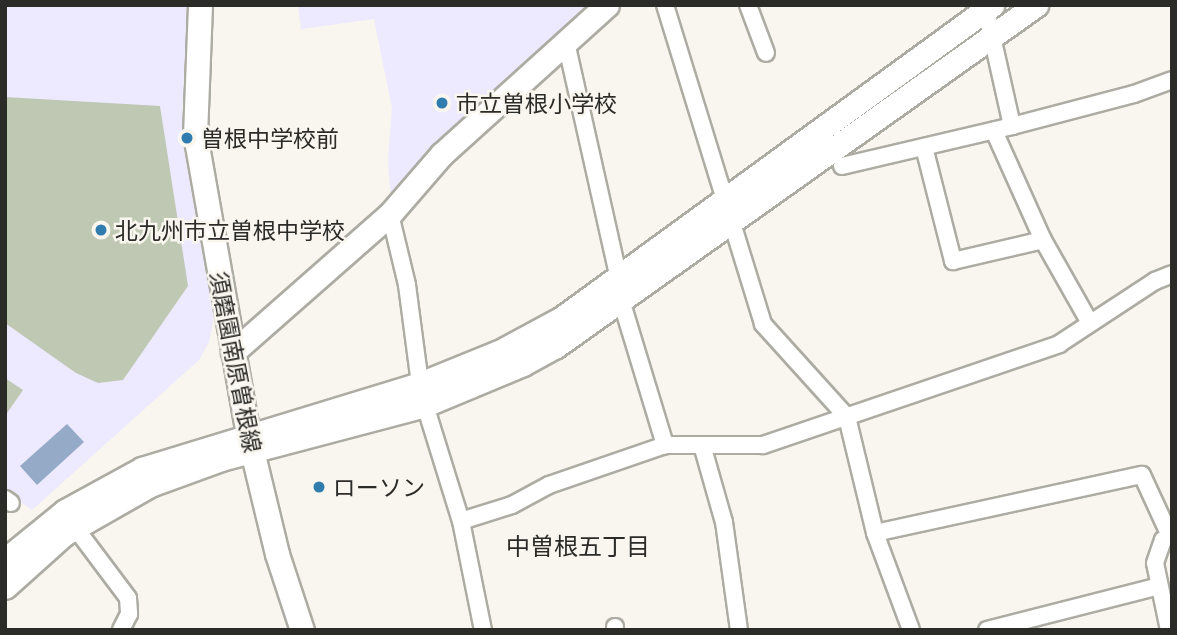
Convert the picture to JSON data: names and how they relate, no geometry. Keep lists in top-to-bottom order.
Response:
{
  "streets": {
    "main road": ["須磨園南原曽根線"]
  },
  "districts": ["中曽根五丁目"],
  "places": [
    "市立曽根小学校",
    "曽根中学校前",
    "北九州市立曽根中学校",
    "ローソン"
  ]
}
